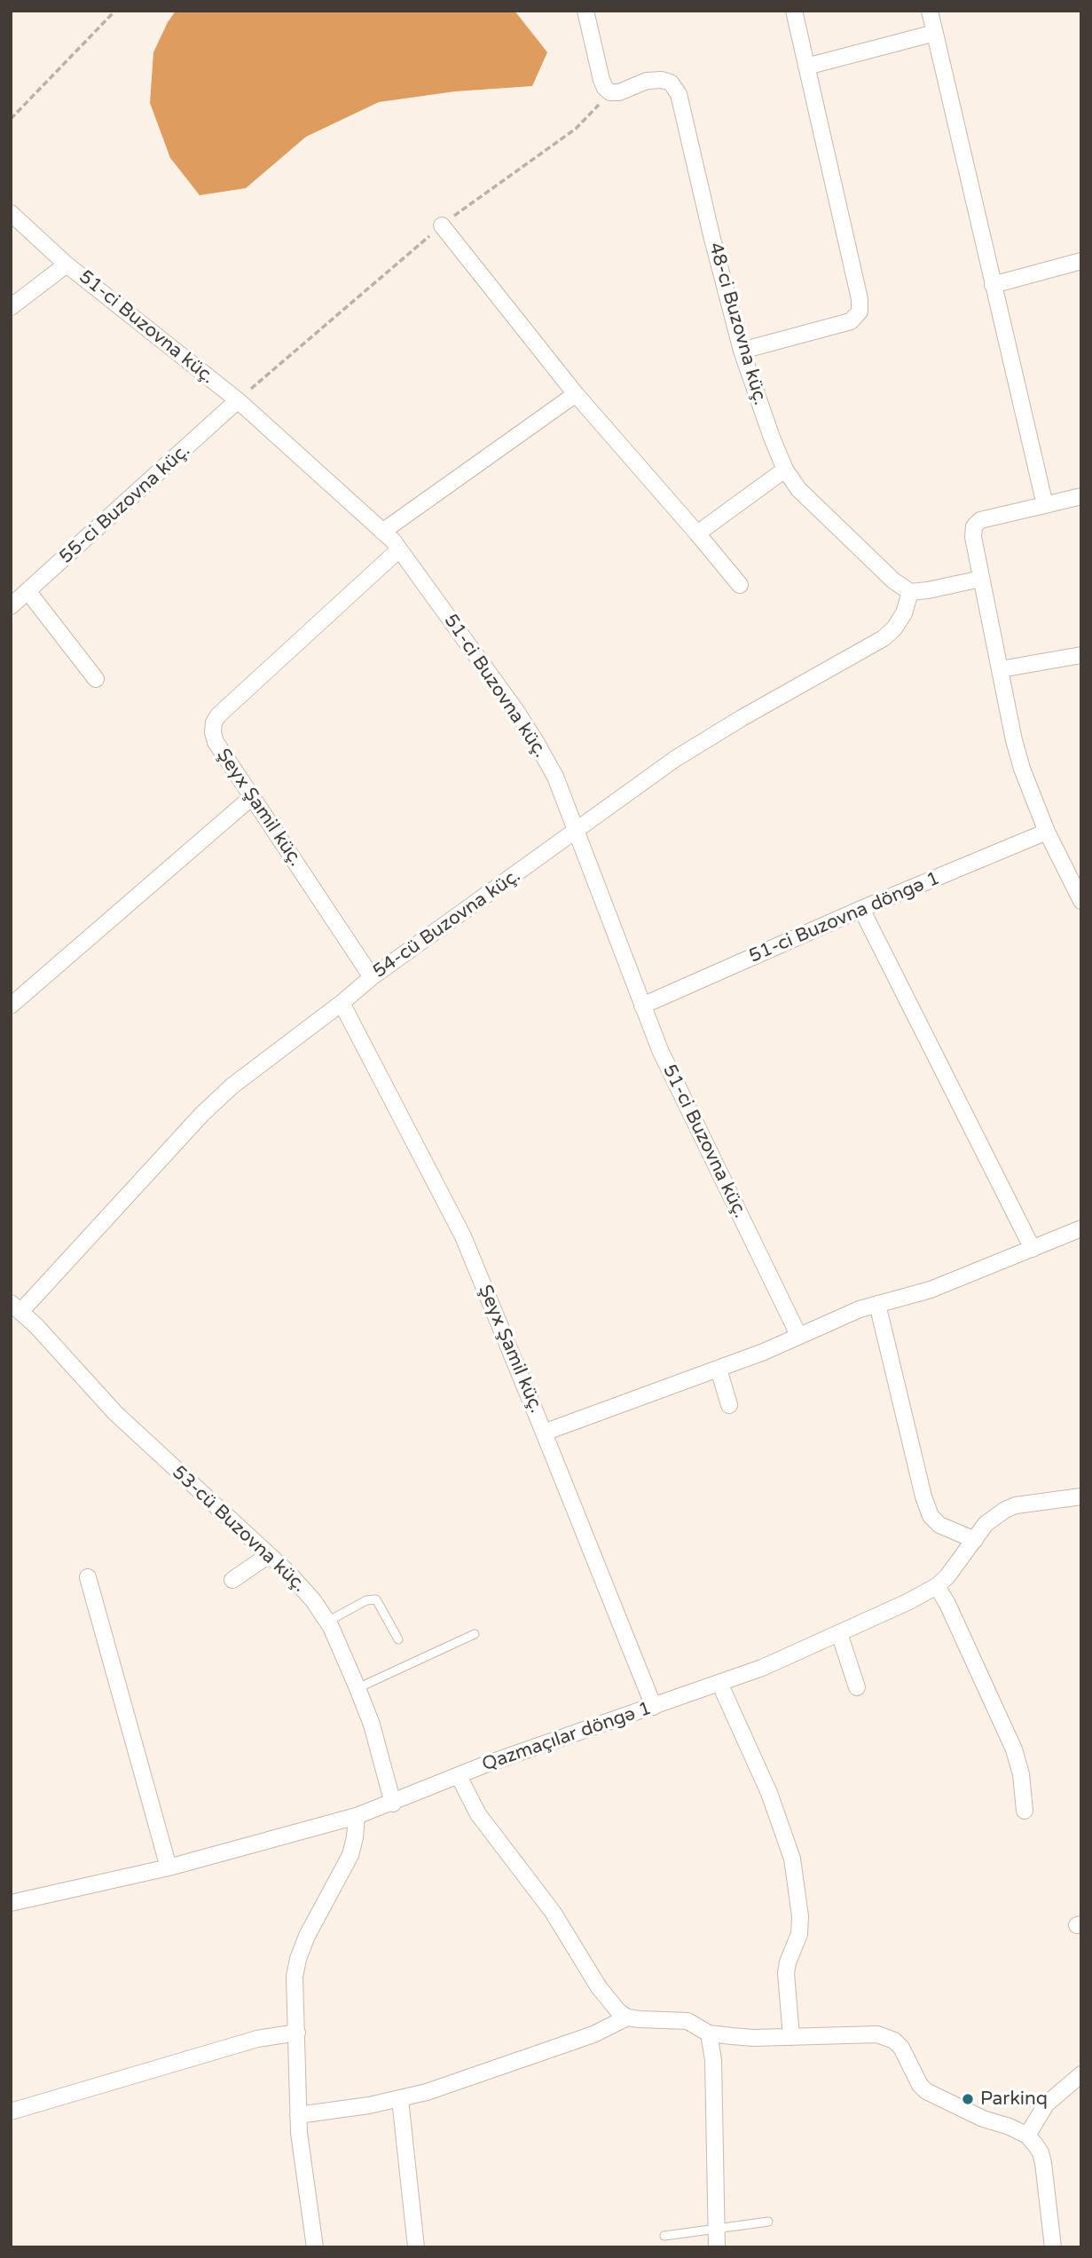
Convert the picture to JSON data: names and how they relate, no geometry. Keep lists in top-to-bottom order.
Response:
{
  "streets": {
    "street": [
      "48-ci Buzovna küç.",
      "51-ci Buzovna küç.",
      "55-ci Buzovna küç.",
      "Şeyx Şamil küç.",
      "51-ci Buzovna döngə 1",
      "54-cü Buzovna küç.",
      "53-cü Buzovna küç.",
      "Qazmaçılar döngə 1"
    ]
  },
  "crossings": [
    ["48-ci Buzovna küç.", "54-cü Buzovna küç."],
    ["51-ci Buzovna küç.", "55-ci Buzovna küç."],
    ["51-ci Buzovna küç.", "Şeyx Şamil küç."],
    ["51-ci Buzovna küç.", "51-ci Buzovna döngə 1"],
    ["51-ci Buzovna küç.", "54-cü Buzovna küç."],
    ["Şeyx Şamil küç.", "54-cü Buzovna küç."],
    ["Şeyx Şamil küç.", "Qazmaçılar döngə 1"],
    ["54-cü Buzovna küç.", "53-cü Buzovna küç."],
    ["53-cü Buzovna küç.", "Qazmaçılar döngə 1"]
  ],
  "places": ["Parkinq"]
}
